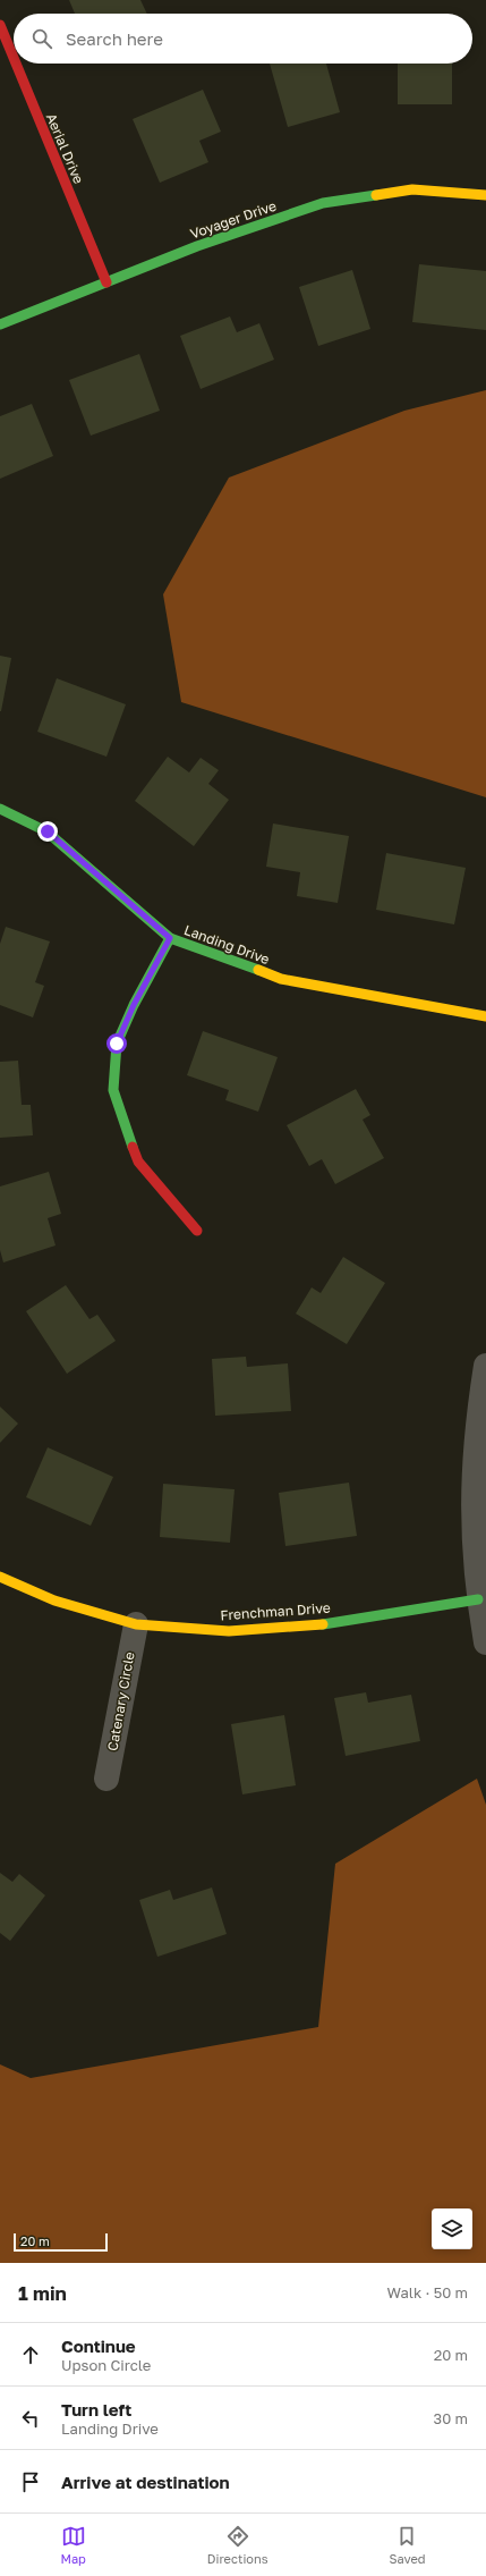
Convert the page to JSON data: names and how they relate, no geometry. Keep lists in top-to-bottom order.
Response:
{
  "streets": {
    "street": [
      "Aerial Drive",
      "Voyager Drive",
      "Landing Drive",
      "Frenchman Drive",
      "Catenary Circle"
    ]
  },
  "crossings": [
    ["Aerial Drive", "Voyager Drive"],
    ["Frenchman Drive", "Catenary Circle"]
  ],
  "scale_bar": "20 m",
  "page": {
    "search": "Search here",
    "scale": "20 m",
    "heading": ["1 min", "Walk · 50 m"],
    "list": [
      ["Continue", "Upson Circle", "20 m"],
      ["Turn left", "Landing Drive", "30 m"],
      "Arrive at destination"
    ],
    "nav": ["Map", "Directions", "Saved"]
  }
}
